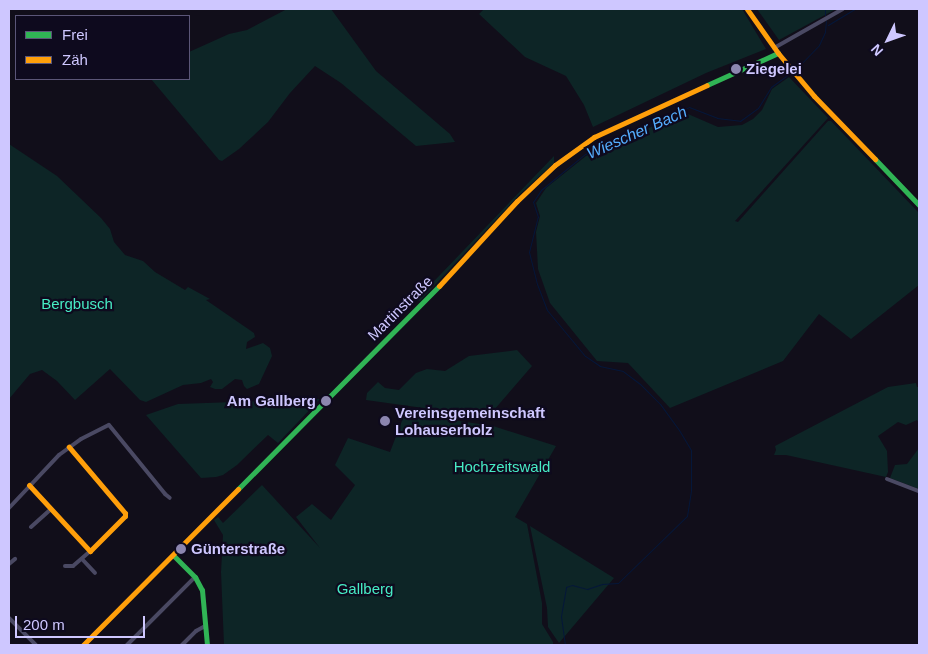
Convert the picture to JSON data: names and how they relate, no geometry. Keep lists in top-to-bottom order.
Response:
{
  "streets": {
    "street": ["Martinstraße"]
  },
  "water": ["Wiescher Bach"],
  "parks": ["Bergbusch", "Hochzeitswald", "Gallberg"],
  "places": [
    "Ziegelei",
    "Am Gallberg",
    "Vereinsgemeinschaft Lohauserholz",
    "Günterstraße"
  ],
  "legend": ["Frei", "Zäh"],
  "scale_bar": "200 m",
  "north": "bottom left"
}
